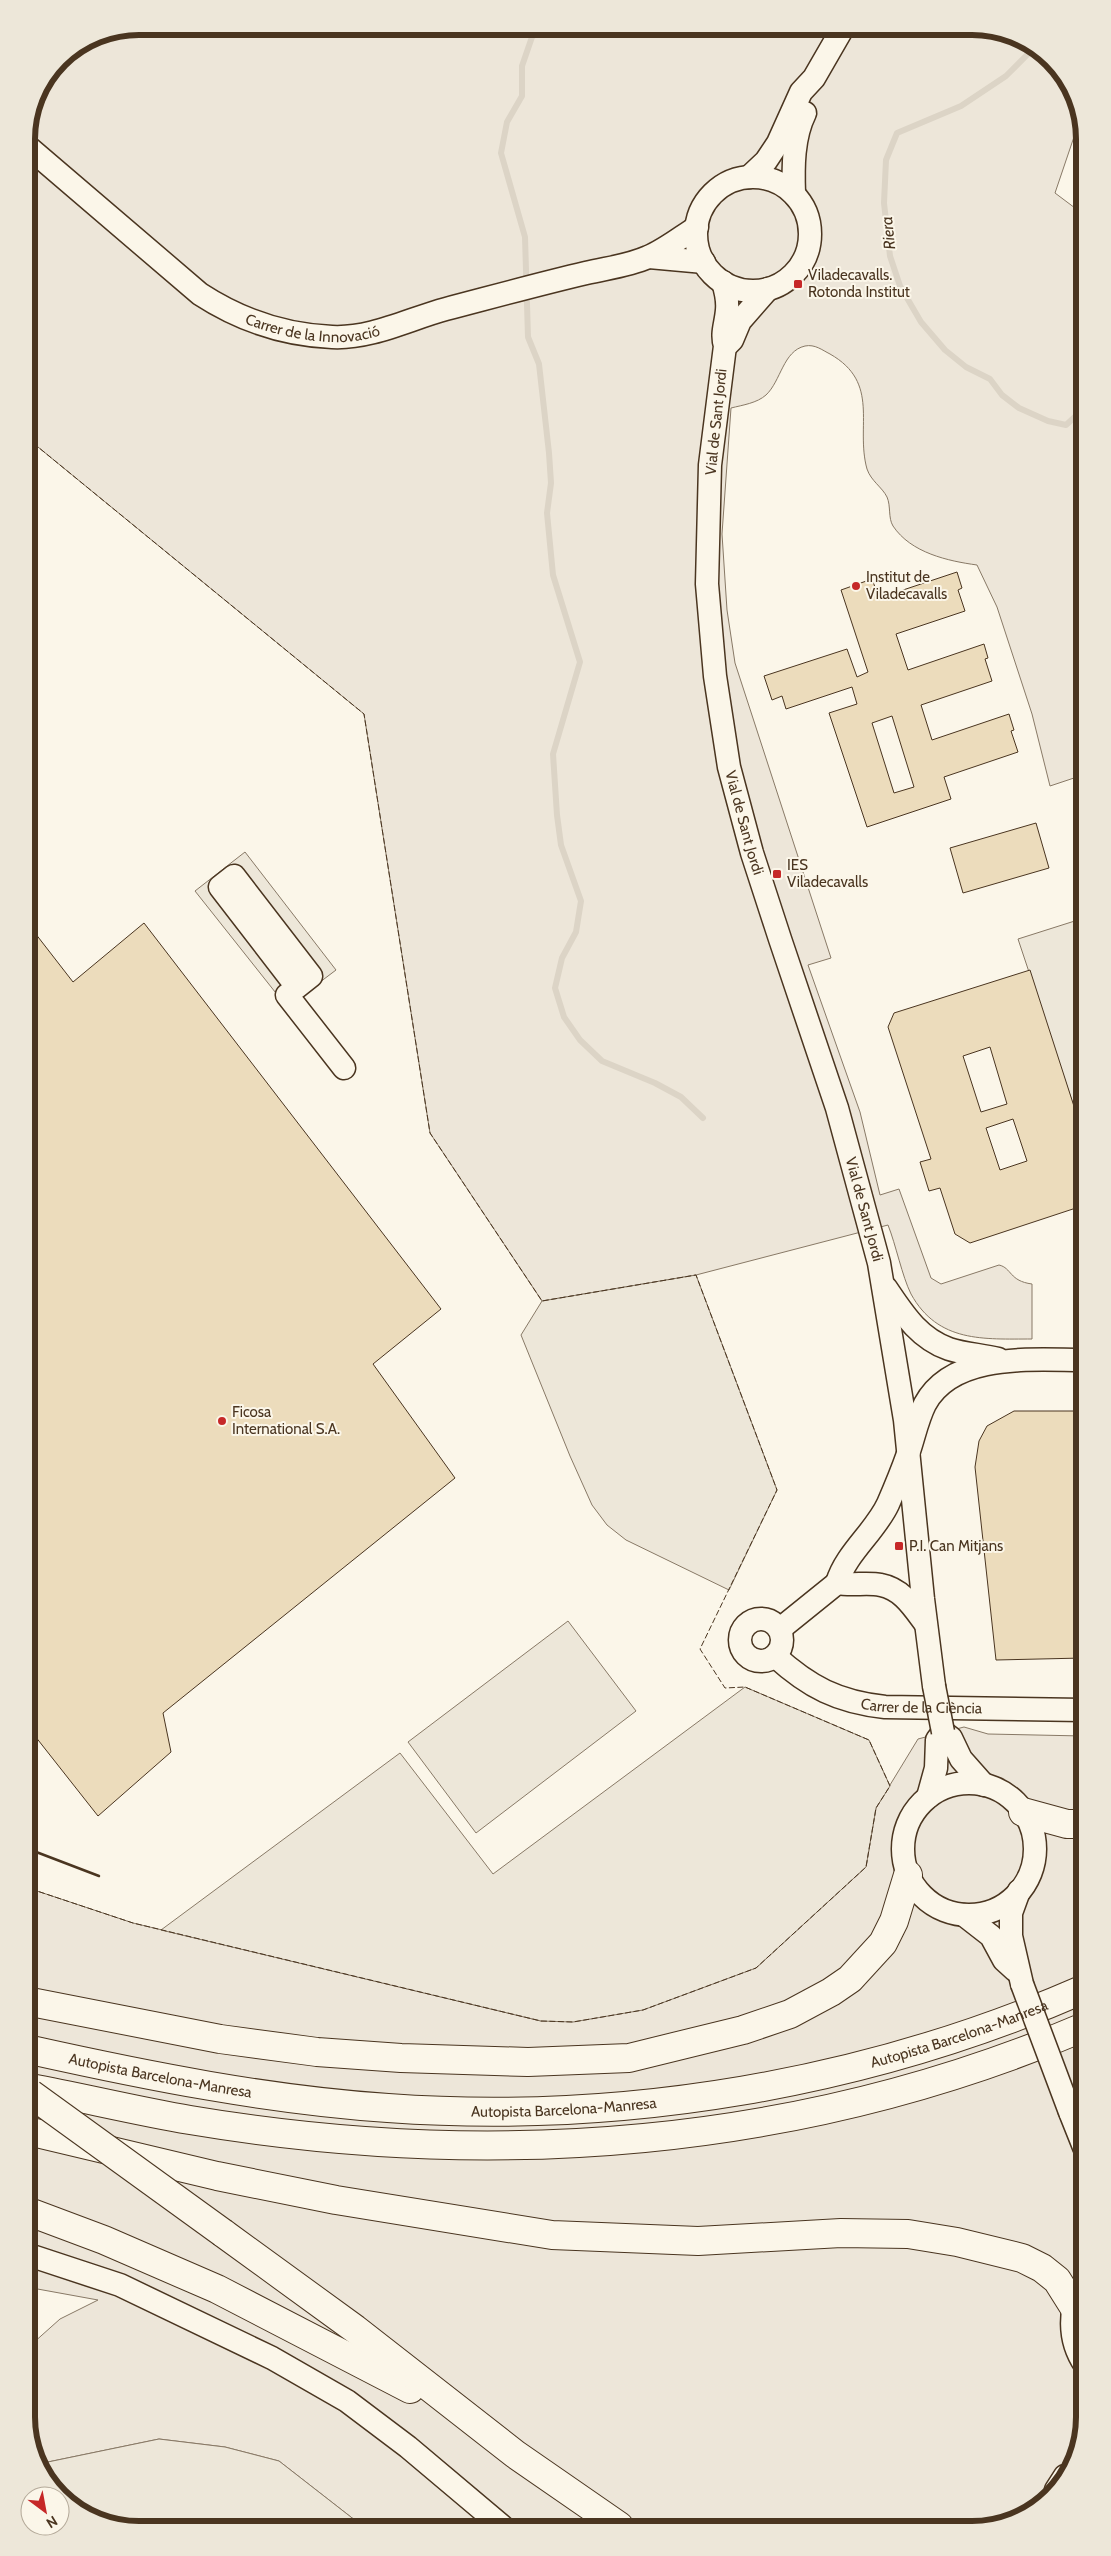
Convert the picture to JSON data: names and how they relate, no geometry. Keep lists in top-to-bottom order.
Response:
{
  "streets": {
    "main road": ["Autopista Barcelona-Manresa"],
    "street": ["Carrer de la Innovació", "Vial de Sant Jordi", "Carrer de la Ciència"]
  },
  "crossings": [
    ["Carrer de la Innovació", "Vial de Sant Jordi"]
  ],
  "water": ["Riera"],
  "places": {
    "transit": ["Viladecavalls. Rotonda Institut", "IES Viladecavalls", "P.I. Can Mitjans"],
    "other": ["Institut de Viladecavalls", "Ficosa International S.A."]
  },
  "north": "bottom right"
}
